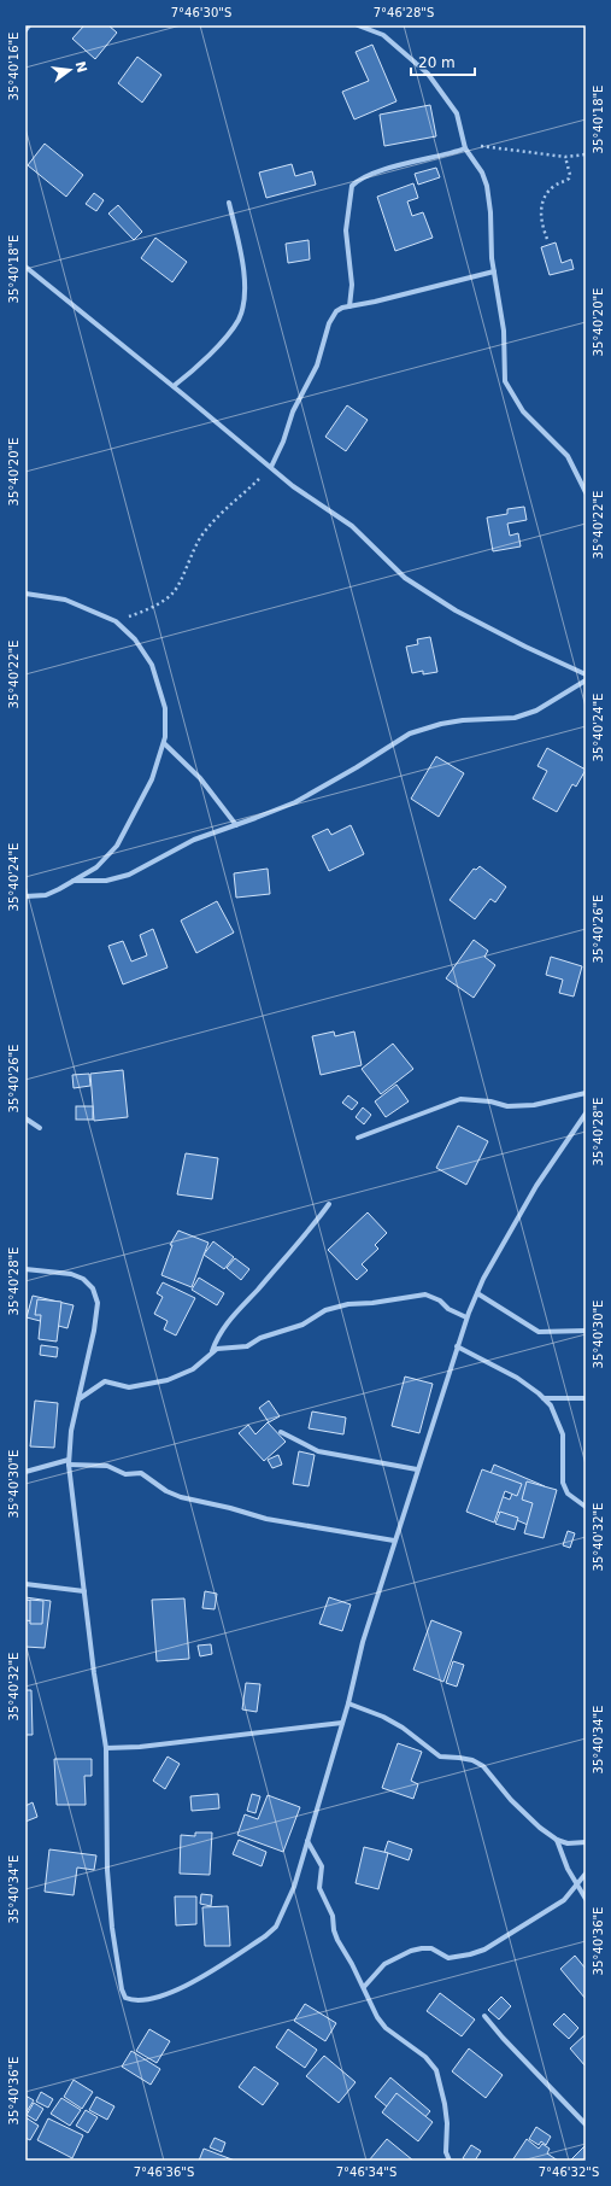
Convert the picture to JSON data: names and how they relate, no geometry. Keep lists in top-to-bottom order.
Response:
{
  "scale_bar": "20 m",
  "north": "right",
  "coordinates": [
    "7°46'30\"S",
    "7°46'28\"S",
    "35°40'16\"E",
    "35°40'18\"E",
    "35°40'20\"E",
    "35°40'22\"E",
    "35°40'24\"E",
    "35°40'26\"E",
    "35°40'28\"E",
    "35°40'30\"E",
    "35°40'32\"E",
    "35°40'34\"E",
    "35°40'36\"E",
    "7°46'36\"S",
    "7°46'34\"S",
    "7°46'32\"S"
  ]
}
